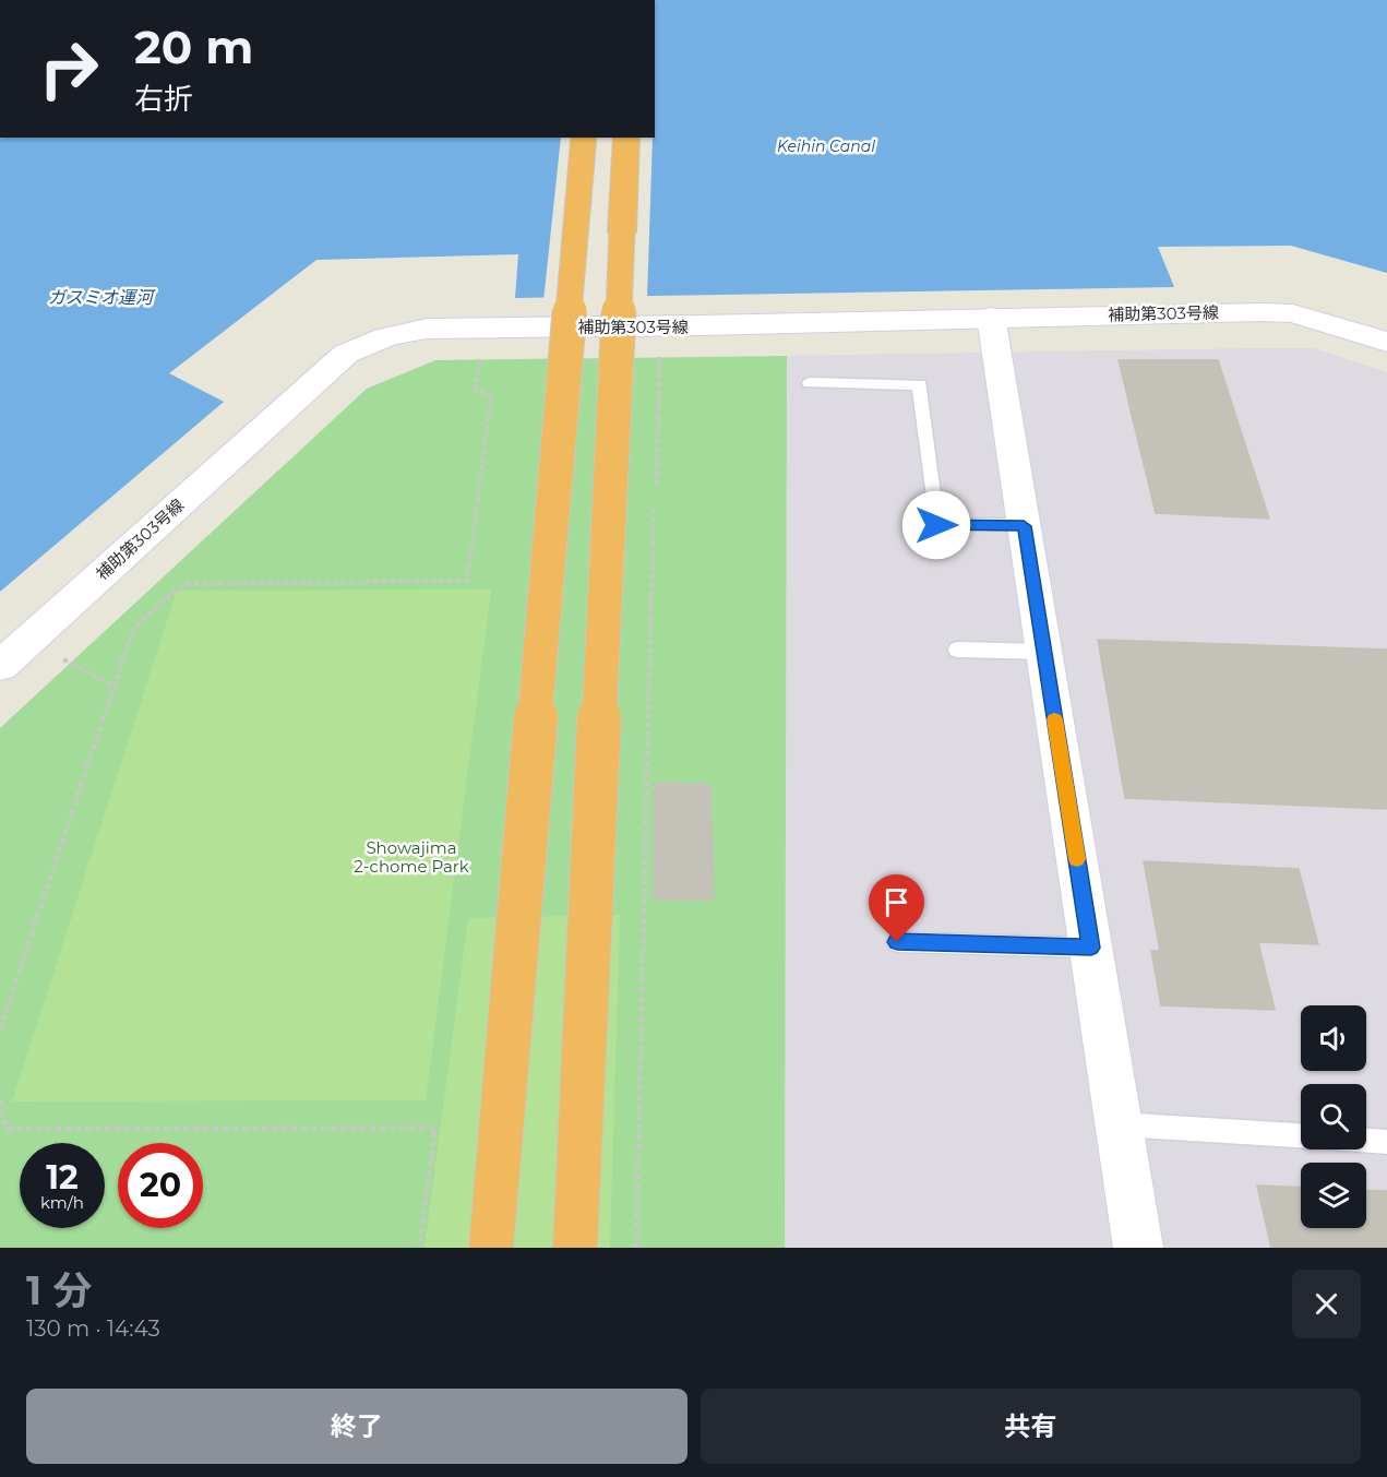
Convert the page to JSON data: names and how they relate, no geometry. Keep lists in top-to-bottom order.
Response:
{
  "streets": {
    "street": ["補助第303号線"]
  },
  "water": ["Keihin Canal", "ガスミオ運河"],
  "parks": ["Showajima 2-chome Park"],
  "page": {
    "turn": ["20 m", "右折"],
    "speed": "12 km/h",
    "limit": "20",
    "heading": ["1 分", "130 m · 14:43"],
    "buttons": ["終了", "共有"]
  }
}
